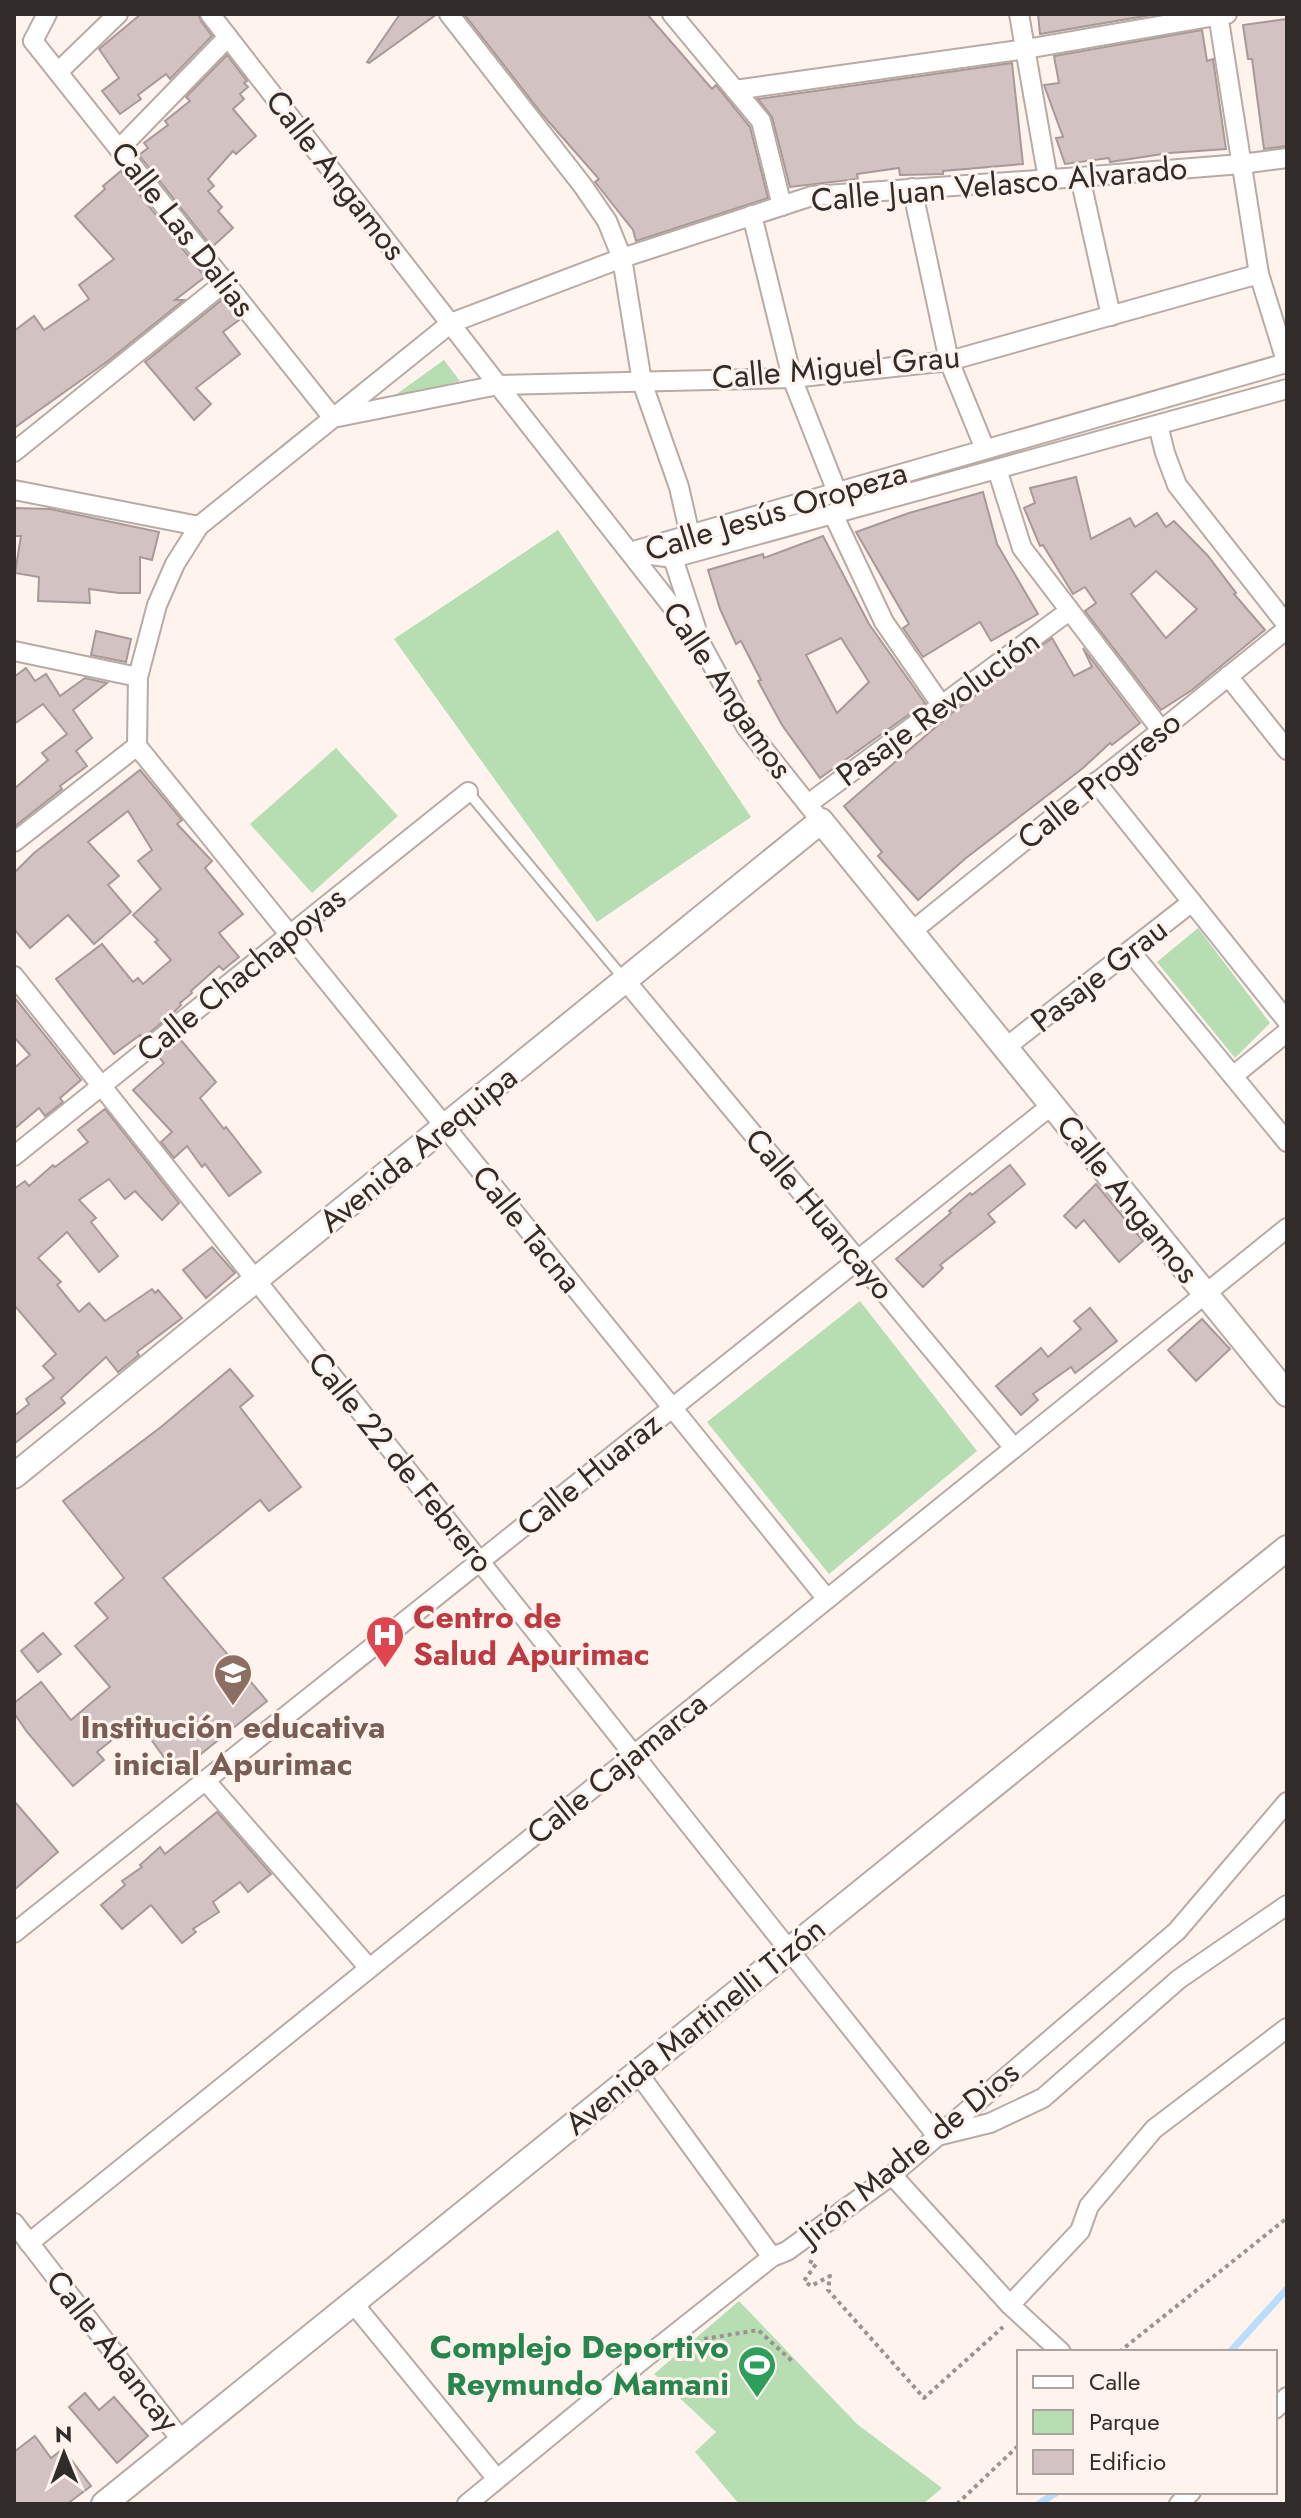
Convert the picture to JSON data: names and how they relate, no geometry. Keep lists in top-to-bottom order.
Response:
{
  "streets": {
    "street": [
      "Calle Angamos",
      "Calle Juan Velasco Alvarado",
      "Calle Las Dalias",
      "Calle Miguel Grau",
      "Calle Jesús Oropeza",
      "Pasaje Revolución",
      "Calle Progreso",
      "Calle Chachapoyas",
      "Pasaje Grau",
      "Avenida Arequipa",
      "Calle Huancayo",
      "Calle Tacna",
      "Calle 22 de Febrero",
      "Calle Huaraz",
      "Calle Cajamarca",
      "Avenida Martinelli Tizón",
      "Jirón Madre de Dios",
      "Calle Abancay"
    ]
  },
  "crossings": [
    ["Calle Angamos", "Calle Juan Velasco Alvarado"],
    ["Calle Angamos", "Calle Miguel Grau"],
    ["Calle Angamos", "Calle Jesús Oropeza"],
    ["Calle Angamos", "Pasaje Revolución"],
    ["Calle Angamos", "Calle Progreso"],
    ["Calle Angamos", "Pasaje Grau"],
    ["Calle Angamos", "Avenida Arequipa"],
    ["Calle Angamos", "Calle Huaraz"],
    ["Calle Angamos", "Calle Cajamarca"],
    ["Calle Juan Velasco Alvarado", "Calle Las Dalias"],
    ["Calle Juan Velasco Alvarado", "Calle Miguel Grau"],
    ["Calle Juan Velasco Alvarado", "Calle Tacna"],
    ["Calle Las Dalias", "Calle Miguel Grau"],
    ["Pasaje Revolución", "Avenida Arequipa"],
    ["Calle Chachapoyas", "Calle Tacna"],
    ["Calle Chachapoyas", "Calle 22 de Febrero"],
    ["Avenida Arequipa", "Calle Huancayo"],
    ["Avenida Arequipa", "Calle Tacna"],
    ["Avenida Arequipa", "Calle 22 de Febrero"],
    ["Calle Huancayo", "Calle Huaraz"],
    ["Calle Huancayo", "Calle Cajamarca"],
    ["Calle Tacna", "Calle Huaraz"],
    ["Calle Tacna", "Calle Cajamarca"],
    ["Calle 22 de Febrero", "Calle Huaraz"],
    ["Calle 22 de Febrero", "Calle Cajamarca"],
    ["Calle 22 de Febrero", "Avenida Martinelli Tizón"],
    ["Calle 22 de Febrero", "Jirón Madre de Dios"],
    ["Calle Cajamarca", "Calle Abancay"],
    ["Avenida Martinelli Tizón", "Calle Abancay"]
  ],
  "places": {
    "hospital": ["Centro de Salud Apurimac"],
    "school or university": ["Institución educativa inicial Apurimac"],
    "sports": ["Complejo Deportivo Reymundo Mamani"]
  },
  "legend": ["Calle", "Parque", "Edificio"],
  "north": "top"
}
